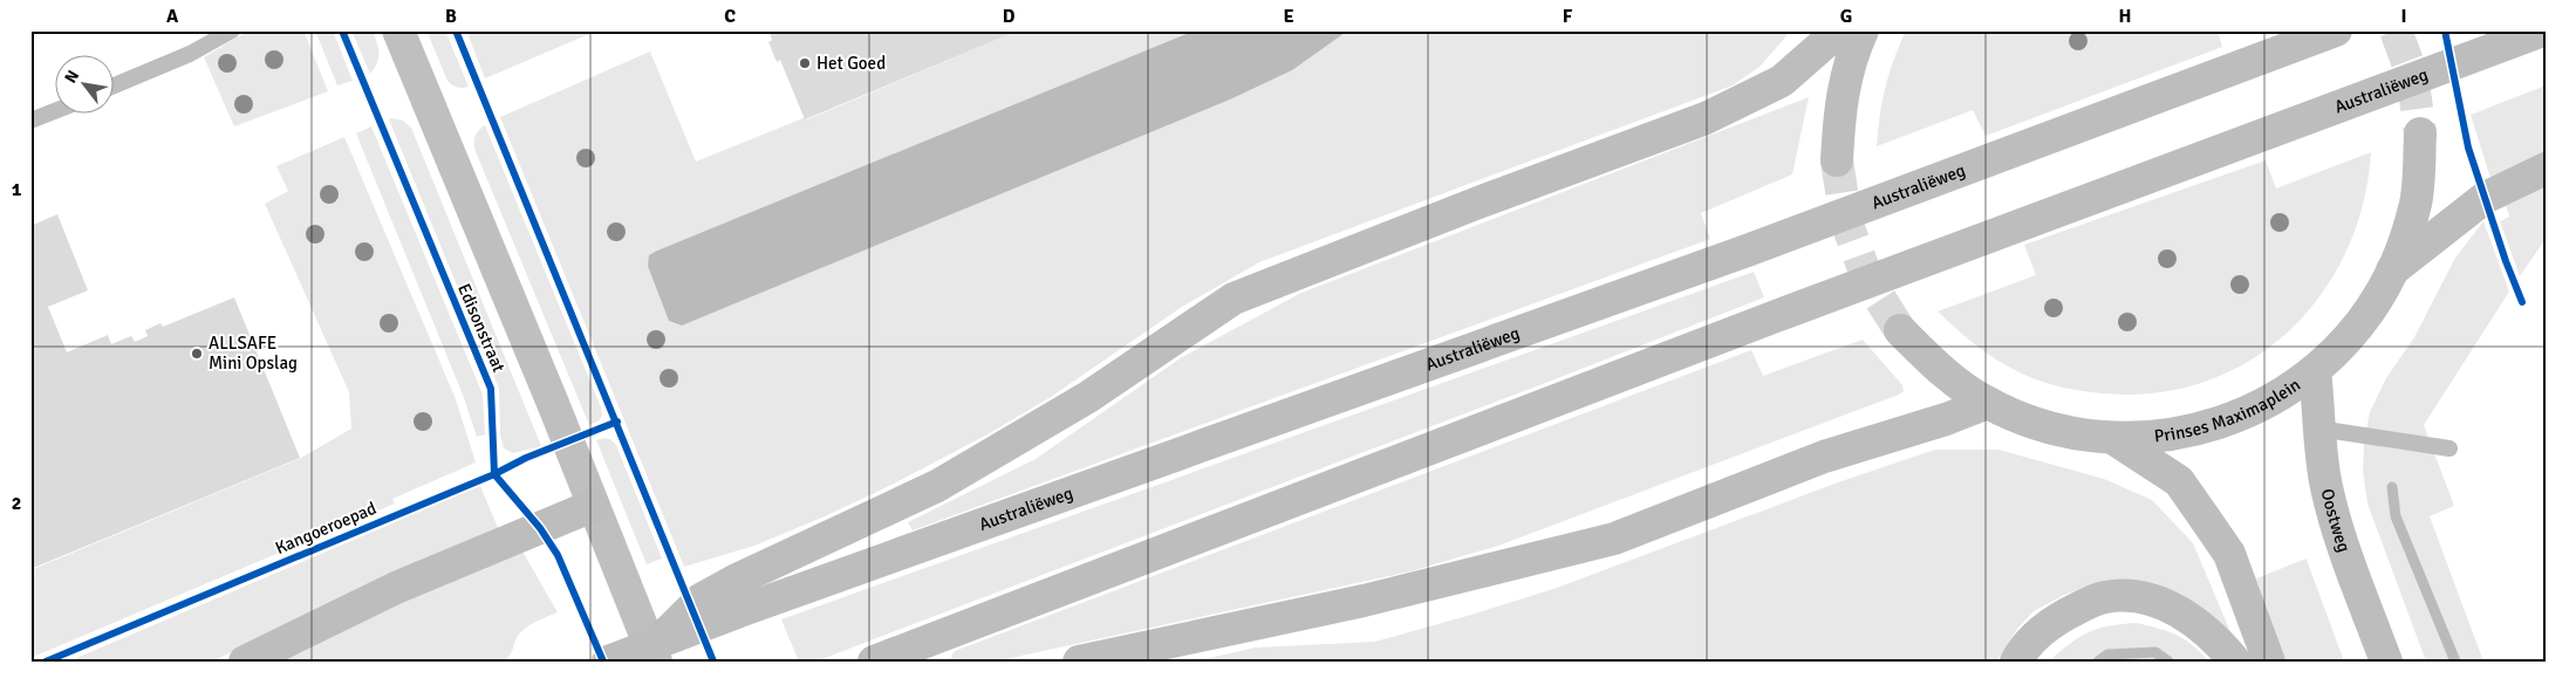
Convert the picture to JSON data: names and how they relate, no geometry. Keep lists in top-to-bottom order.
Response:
{
  "streets": {
    "main road": ["Australiëweg", "Prinses Maximaplein", "Oostweg"],
    "cycle path": ["Edisonstraat", "Kangoeroepad"]
  },
  "crossings": [
    ["Prinses Maximaplein", "Oostweg"]
  ],
  "places": ["Het Goed", "ALLSAFE Mini Opslag"],
  "north": "top left",
  "grid": {
    "columns": [
      "A",
      "B",
      "C",
      "D",
      "E",
      "F",
      "G",
      "H",
      "I"
    ],
    "rows": ["1", "2"]
  }
}
